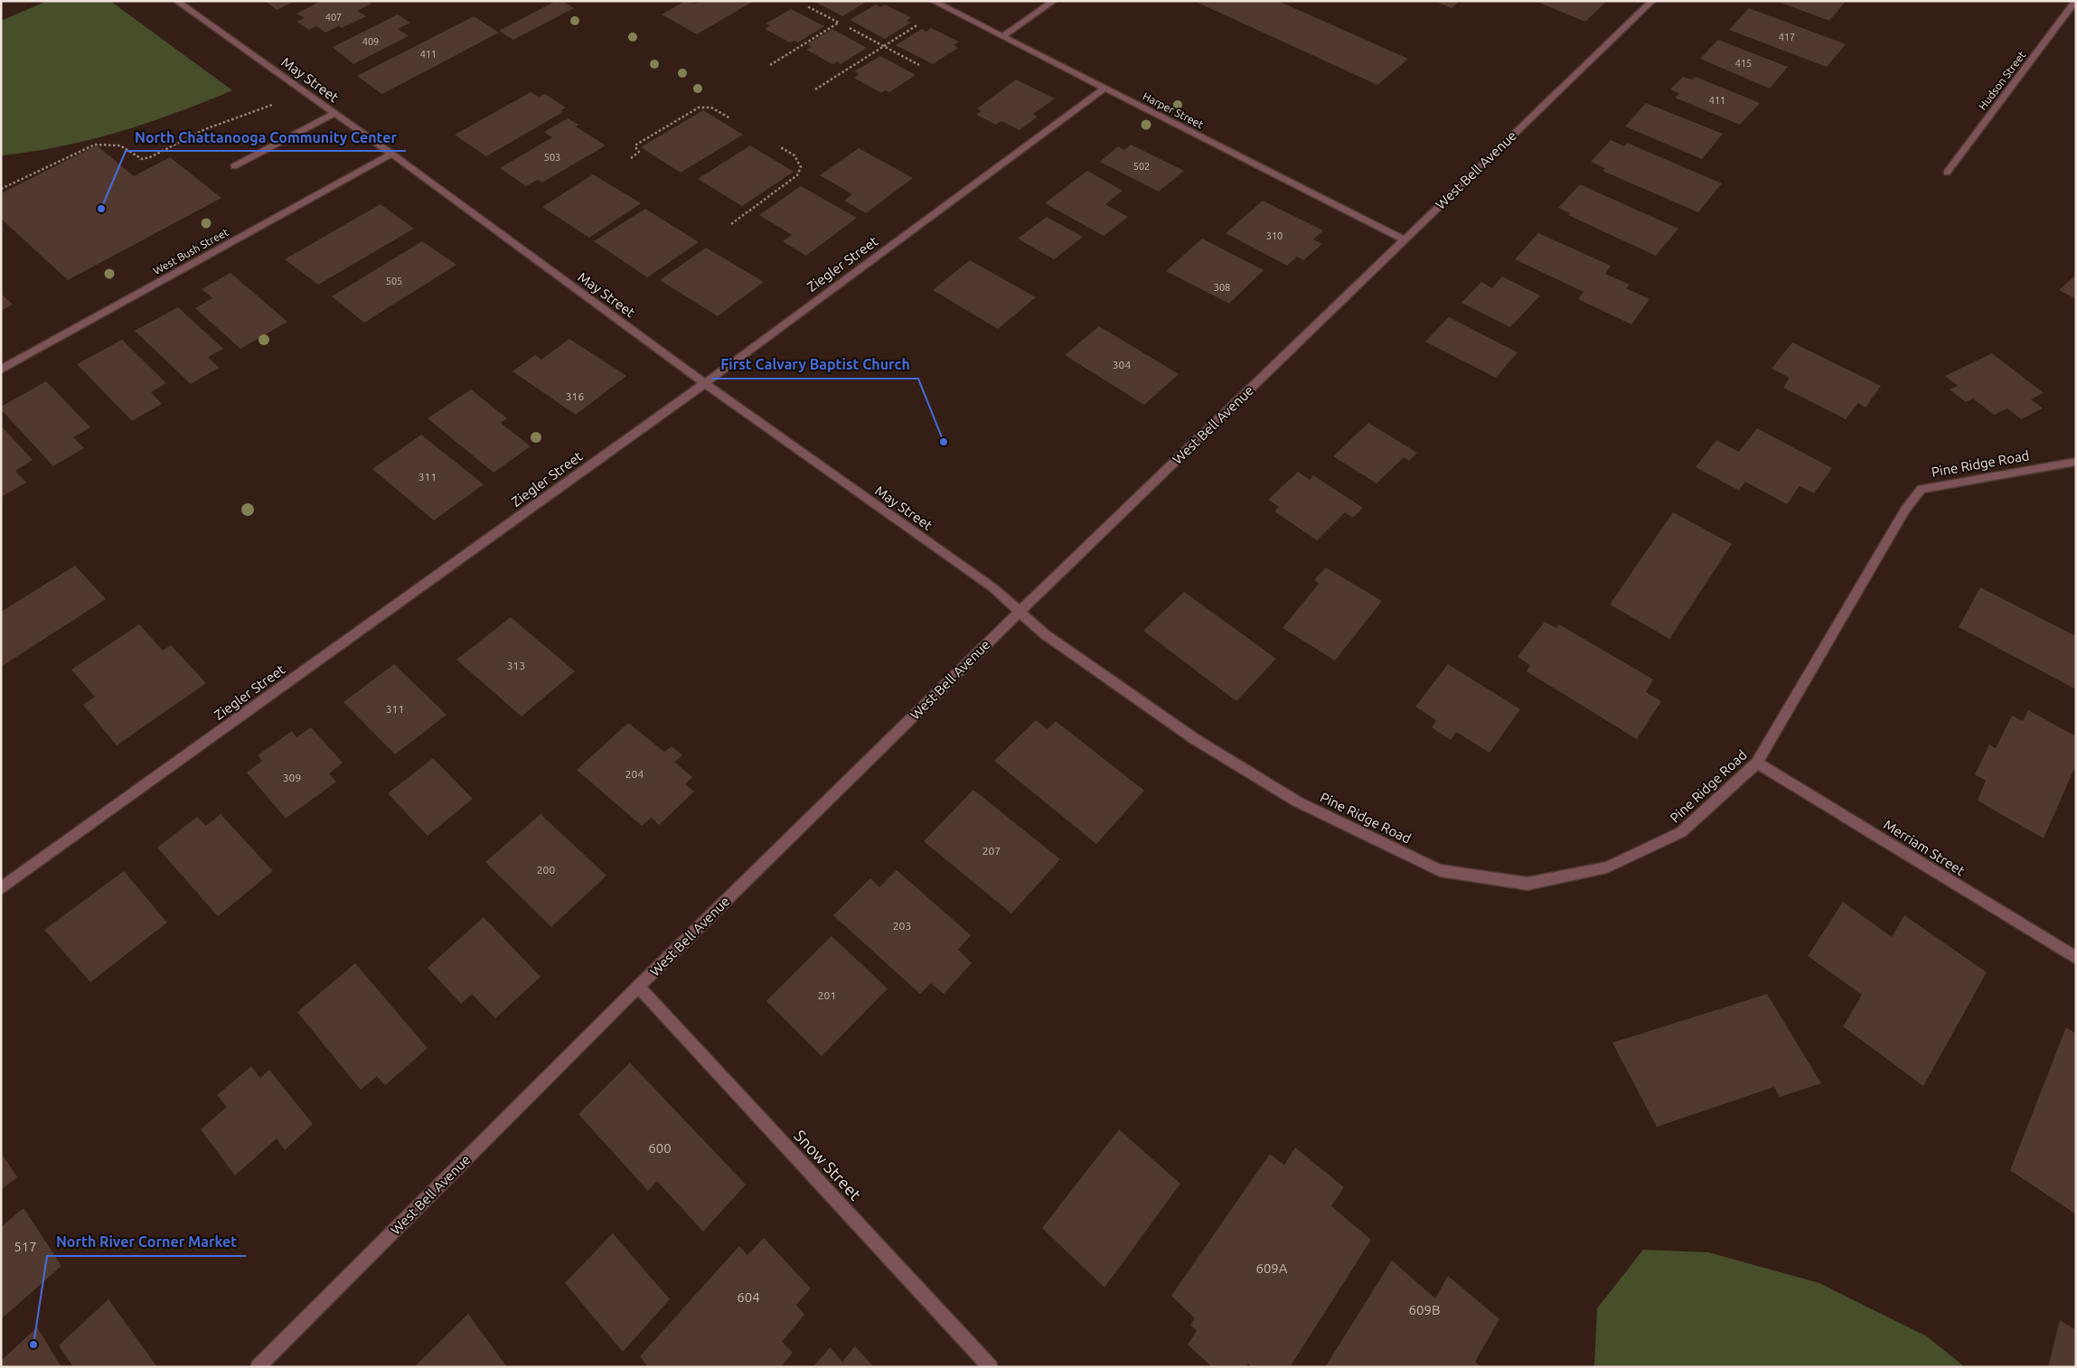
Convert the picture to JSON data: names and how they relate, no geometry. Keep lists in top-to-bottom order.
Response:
{
  "streets": {
    "street": [
      "May Street",
      "Hudson Street",
      "Harper Street",
      "West Bell Avenue",
      "West Bush Street",
      "Ziegler Street",
      "Pine Ridge Road",
      "Merriam Street",
      "Snow Street"
    ]
  },
  "crossings": [
    ["May Street", "West Bell Avenue"],
    ["May Street", "West Bush Street"],
    ["May Street", "Ziegler Street"],
    ["May Street", "Pine Ridge Road"],
    ["Harper Street", "West Bell Avenue"],
    ["Harper Street", "Ziegler Street"],
    ["West Bell Avenue", "Pine Ridge Road"],
    ["West Bell Avenue", "Snow Street"],
    ["Pine Ridge Road", "Merriam Street"]
  ],
  "places": ["North Chattanooga Community Center", "First Calvary Baptist Church", "North River Corner Market"],
  "house_numbers": [
    "407",
    "417",
    "409",
    "411",
    "415",
    "411",
    "503",
    "502",
    "310",
    "505",
    "308",
    "304",
    "316",
    "311",
    "313",
    "311",
    "204",
    "309",
    "207",
    "200",
    "203",
    "201",
    "600",
    "517",
    "609A",
    "604",
    "609B"
  ]
}
